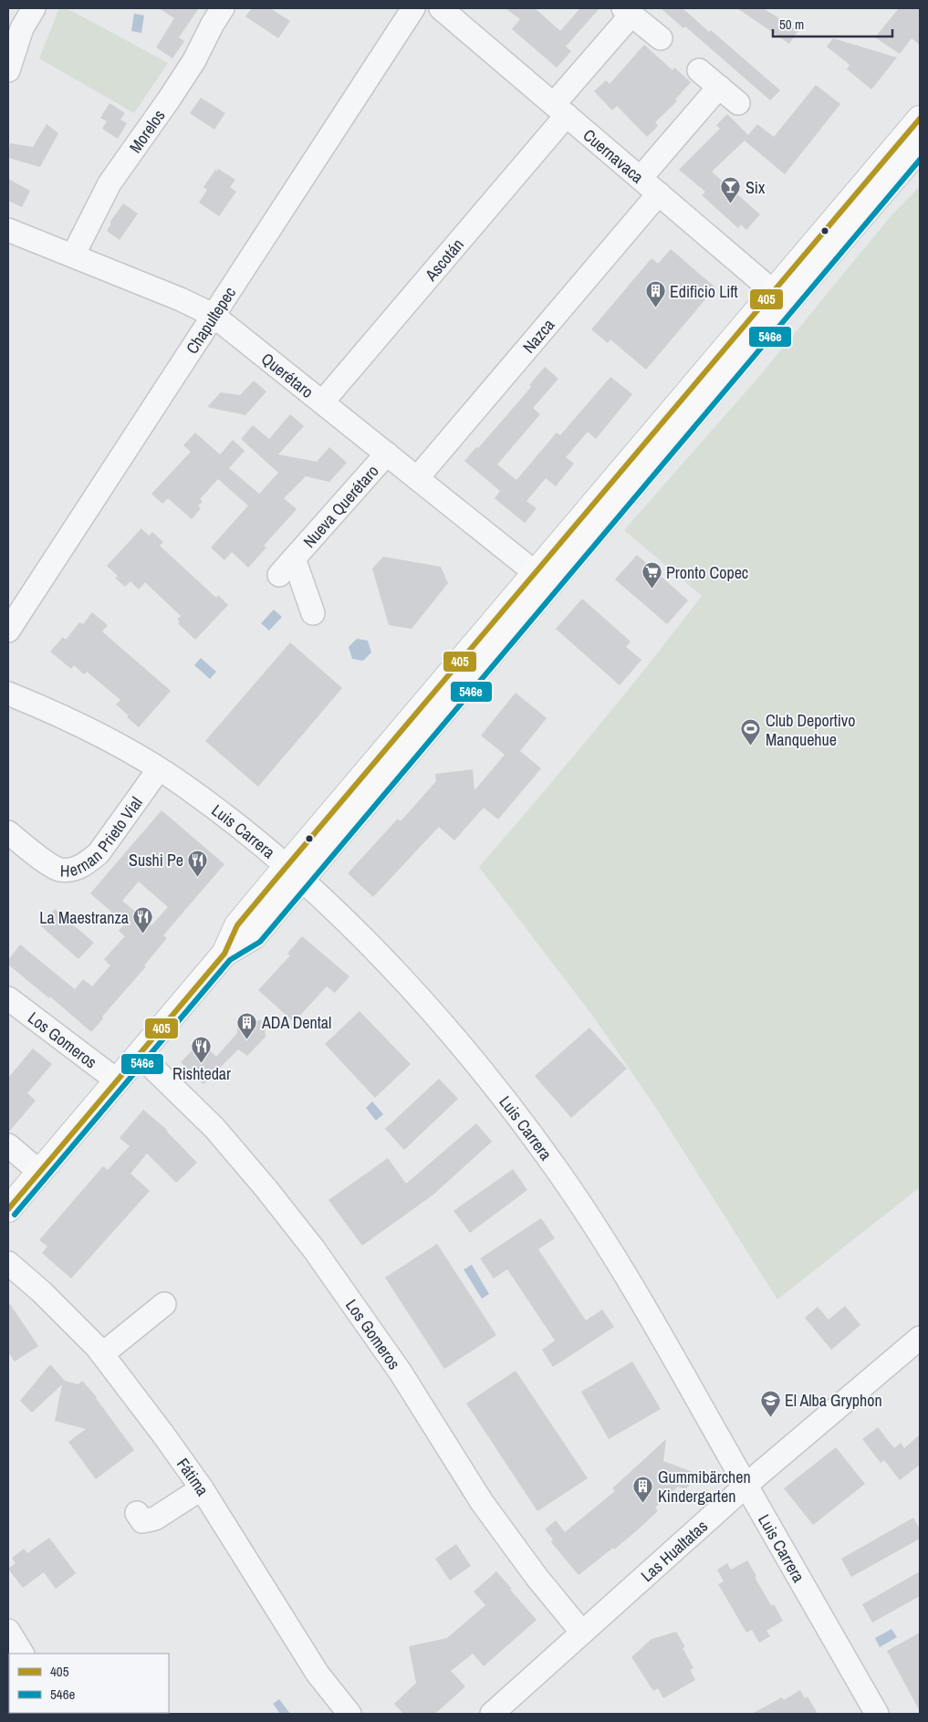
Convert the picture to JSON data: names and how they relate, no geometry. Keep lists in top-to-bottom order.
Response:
{
  "streets": {
    "street": [
      "Morelos",
      "Cuernavaca",
      "Ascotán",
      "Chapultepec",
      "Nazca",
      "Querétaro",
      "Nueva Querétaro",
      "Hernan Prieto Vial",
      "Luis Carrera",
      "Los Gomeros",
      "Fátima",
      "Las Hualtatas"
    ]
  },
  "crossings": [
    ["Morelos", "Querétaro"],
    ["Cuernavaca", "Ascotán"],
    ["Cuernavaca", "Nazca"],
    ["Ascotán", "Querétaro"],
    ["Chapultepec", "Querétaro"],
    ["Nazca", "Querétaro"],
    ["Querétaro", "Nueva Querétaro"],
    ["Hernan Prieto Vial", "Luis Carrera"],
    ["Luis Carrera", "Las Hualtatas"],
    ["Los Gomeros", "Las Hualtatas"]
  ],
  "places": {
    "bar": ["Six"],
    "building": ["Edificio Lift", "ADA Dental", "Gummibärchen Kindergarten"],
    "supermarket": ["Pronto Copec"],
    "sports": ["Club Deportivo Manquehue"],
    "restaurant": ["Sushi Pe", "La Maestranza", "Rishtedar"],
    "school or university": ["El Alba Gryphon"]
  },
  "lines": ["transit line 405", "transit line 546e"],
  "legend": ["405", "546e"],
  "scale_bar": "50 m"
}
